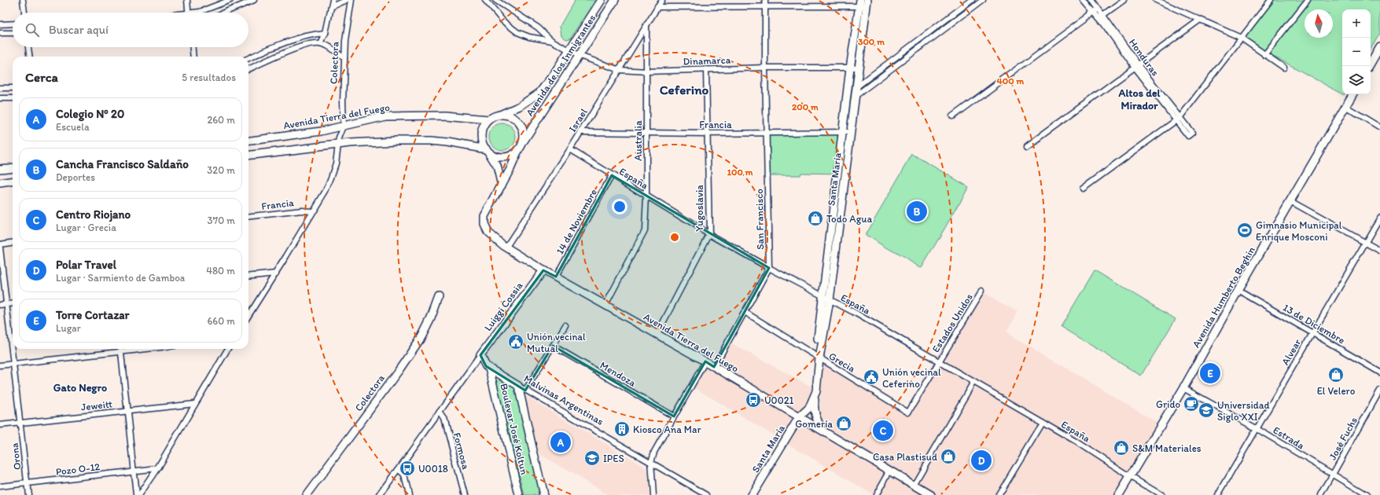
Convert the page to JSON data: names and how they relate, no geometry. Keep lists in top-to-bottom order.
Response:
{
  "streets": {
    "street": [
      "Honduras",
      "Dinamarca",
      "Colectora",
      "Avenida de los Inmigrantes",
      "Avenida Tierra del Fuego",
      "Israel",
      "Francia",
      "Australia",
      "España",
      "Santa María",
      "Yugoslavia",
      "San Francisco",
      "14 de Noviembre",
      "Avenida Humberto Beghin",
      "Luiggi Cossia",
      "Estados Unidos",
      "13 de Diciembre",
      "Alvear",
      "Grecia",
      "Mendoza",
      "Malvinas Argentinas",
      "Jeweitt",
      "Boulevar José Koltun",
      "Estrada",
      "José Fuchs",
      "Formosa",
      "Orona",
      "Pozo O-12"
    ]
  },
  "crossings": [
    ["Dinamarca", "Avenida de los Inmigrantes"],
    ["Dinamarca", "Israel"],
    ["Dinamarca", "Australia"],
    ["Dinamarca", "Santa María"],
    ["Dinamarca", "Yugoslavia"],
    ["Dinamarca", "San Francisco"],
    ["Colectora", "Avenida Tierra del Fuego"],
    ["Colectora", "Francia"],
    ["Avenida de los Inmigrantes", "Avenida Tierra del Fuego"],
    ["Avenida Tierra del Fuego", "Israel"],
    ["Avenida Tierra del Fuego", "Australia"],
    ["Avenida Tierra del Fuego", "Santa María"],
    ["Avenida Tierra del Fuego", "Yugoslavia"],
    ["Avenida Tierra del Fuego", "San Francisco"],
    ["Avenida Tierra del Fuego", "14 de Noviembre"],
    ["Avenida Tierra del Fuego", "Luiggi Cossia"],
    ["Israel", "Francia"],
    ["Israel", "Australia"],
    ["Israel", "España"],
    ["Francia", "Australia"],
    ["Francia", "Santa María"],
    ["Francia", "Yugoslavia"],
    ["Francia", "San Francisco"],
    ["Australia", "España"],
    ["España", "Santa María"],
    ["España", "Yugoslavia"],
    ["España", "San Francisco"],
    ["España", "14 de Noviembre"],
    ["España", "Avenida Humberto Beghin"],
    ["España", "Estados Unidos"],
    ["Santa María", "Grecia"],
    ["San Francisco", "Grecia"],
    ["Avenida Humberto Beghin", "13 de Diciembre"],
    ["Avenida Humberto Beghin", "Estrada"],
    ["Luiggi Cossia", "Malvinas Argentinas"],
    ["Estados Unidos", "Grecia"],
    ["13 de Diciembre", "Alvear"],
    ["Alvear", "Estrada"],
    ["Malvinas Argentinas", "Boulevar José Koltun"],
    ["Jeweitt", "Orona"],
    ["Estrada", "José Fuchs"],
    ["Orona", "Pozo O-12"]
  ],
  "districts": ["Ceferino", "Altos del Mirador", "Gato Negro"],
  "places": {
    "shop": [
      "Todo Agua",
      "El Velero",
      "Gomería",
      "S&M Materiales",
      "Casa Plastisud"
    ],
    "sports": ["Gimnasio Municipal Enrique Mosconi"],
    "public building": ["Unión vecinal Mutual", "Unión vecinal Ceferino"],
    "bus stop": ["U0021", "U0018"],
    "cafe": ["Grido"],
    "school or university": ["Universidad Siglo XXI", "IPES"],
    "building": ["Kiosco Ana Mar"]
  },
  "north": "top",
  "page": {
    "map_buttons": ["+", "−"],
    "search": "Buscar aquí",
    "heading": ["Cerca", "5 resultados"],
    "list": [
      {
        "mark": "A",
        "name": "Colegio Nº 20",
        "note": "Escuela",
        "value": "260 m"
      },
      {
        "mark": "B",
        "name": "Cancha Francisco Saldaño",
        "note": "Deportes",
        "value": "320 m"
      },
      {
        "mark": "C",
        "name": "Centro Riojano",
        "note": "Lugar · Grecia",
        "value": "370 m"
      },
      {
        "mark": "D",
        "name": "Polar Travel",
        "note": "Lugar · Sarmiento de Gamboa",
        "value": "480 m"
      },
      {
        "mark": "E",
        "name": "Torre Cortazar",
        "note": "Lugar",
        "value": "660 m"
      }
    ],
    "pins": [
      "B",
      "E",
      "C",
      "A",
      "D"
    ]
  },
  "rings": [
    "300 m",
    "400 m",
    "200 m",
    "100 m"
  ]
}
